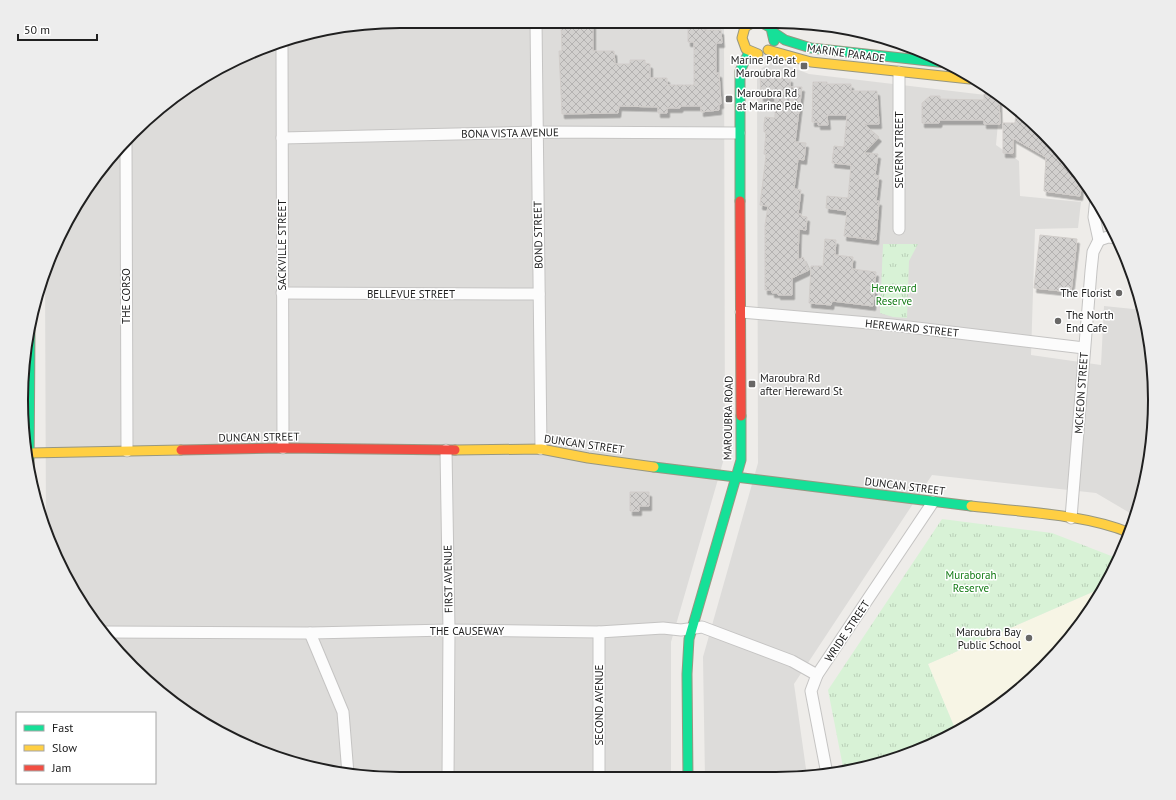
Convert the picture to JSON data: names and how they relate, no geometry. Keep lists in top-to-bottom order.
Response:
{
  "streets": {
    "street": [
      "MARINE PARADE",
      "BONA VISTA AVENUE",
      "SEVERN STREET",
      "BOND STREET",
      "SACKVILLE STREET",
      "BELLEVUE STREET",
      "THE CORSO",
      "HEREWARD STREET",
      "MCKEON STREET",
      "MAROUBRA ROAD",
      "DUNCAN STREET",
      "FIRST AVENUE",
      "THE CAUSEWAY",
      "WRIDE STREET",
      "SECOND AVENUE"
    ]
  },
  "crossings": [
    ["MARINE PARADE", "SEVERN STREET"],
    ["BONA VISTA AVENUE", "BOND STREET"],
    ["BONA VISTA AVENUE", "SACKVILLE STREET"],
    ["BONA VISTA AVENUE", "MAROUBRA ROAD"],
    ["BOND STREET", "BELLEVUE STREET"],
    ["BOND STREET", "DUNCAN STREET"],
    ["SACKVILLE STREET", "BELLEVUE STREET"],
    ["SACKVILLE STREET", "DUNCAN STREET"],
    ["THE CORSO", "DUNCAN STREET"],
    ["HEREWARD STREET", "MCKEON STREET"],
    ["HEREWARD STREET", "MAROUBRA ROAD"],
    ["MCKEON STREET", "DUNCAN STREET"],
    ["MAROUBRA ROAD", "DUNCAN STREET"],
    ["MAROUBRA ROAD", "THE CAUSEWAY"],
    ["DUNCAN STREET", "FIRST AVENUE"],
    ["DUNCAN STREET", "WRIDE STREET"],
    ["FIRST AVENUE", "THE CAUSEWAY"],
    ["THE CAUSEWAY", "WRIDE STREET"],
    ["THE CAUSEWAY", "SECOND AVENUE"]
  ],
  "parks": ["Hereward Reserve", "Muraborah Reserve"],
  "places": {
    "transit": ["Marine Pde at Maroubra Rd", "Maroubra Rd at Marine Pde", "Maroubra Rd after Hereward St"],
    "other": ["The Florist", "The North End Cafe", "Maroubra Bay Public School"]
  },
  "legend": ["Fast", "Slow", "Jam"],
  "scale_bar": "50 m"
}
